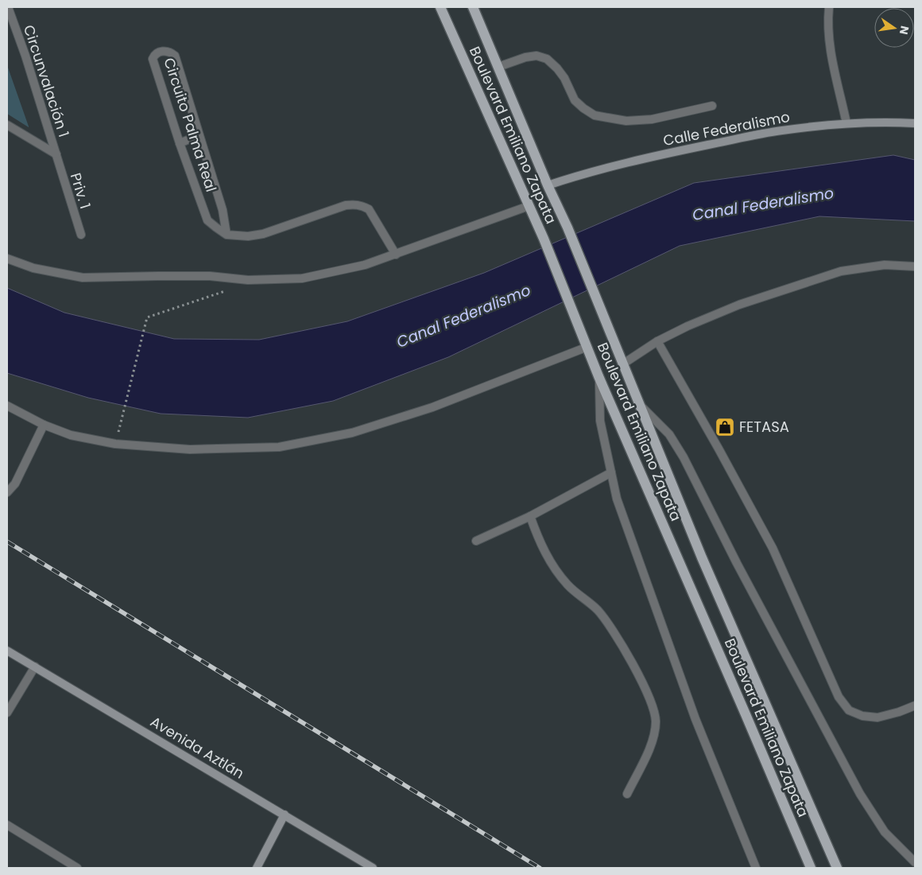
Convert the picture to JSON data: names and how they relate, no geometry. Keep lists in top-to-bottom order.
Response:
{
  "streets": {
    "main road": ["Calle Federalismo", "Boulevard Emiliano Zapata", "Avenida Aztlán"],
    "street": ["Circunvalación 1", "Circuito Palma Real", "Priv. 1"]
  },
  "crossings": [
    ["Circunvalación 1", "Priv. 1"],
    ["Calle Federalismo", "Boulevard Emiliano Zapata"]
  ],
  "water": ["Canal Federalismo"],
  "places": {
    "shop": ["FETASA"]
  },
  "north": "right"
}
